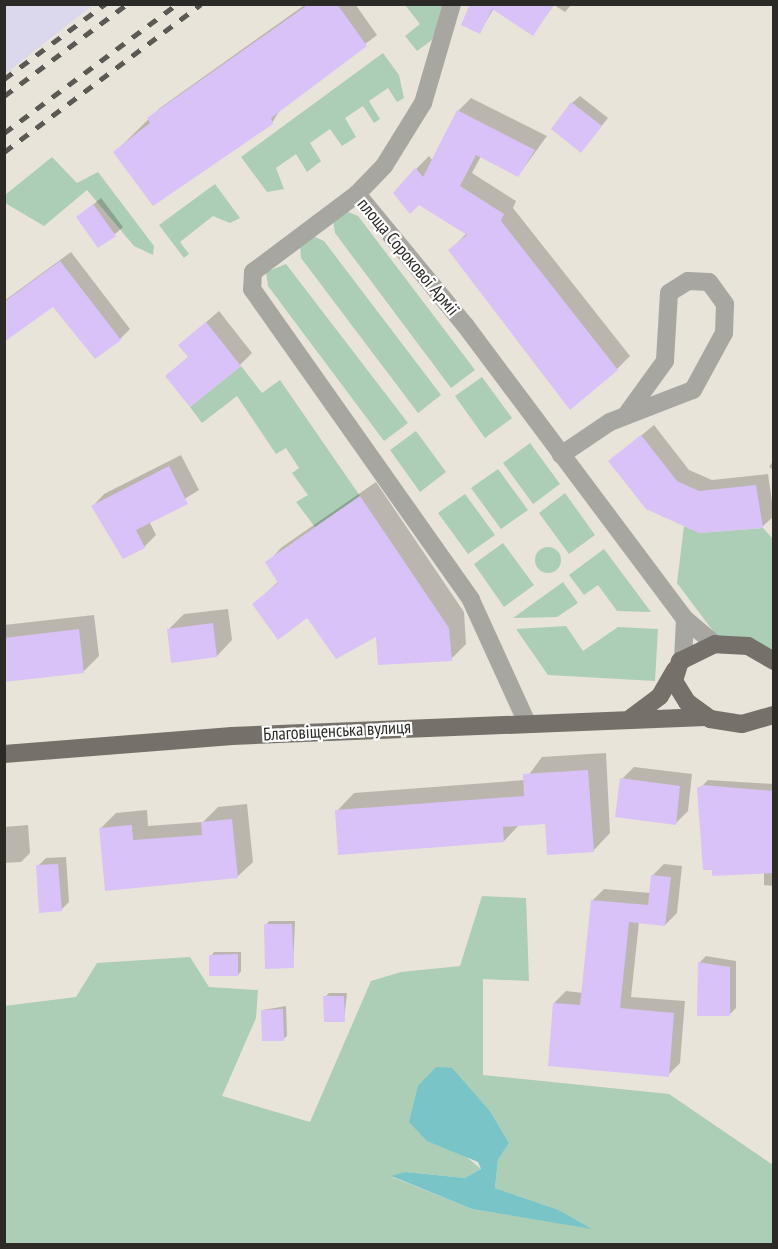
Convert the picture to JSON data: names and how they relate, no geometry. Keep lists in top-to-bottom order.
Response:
{
  "streets": {
    "main road": ["Благовіщенська вулиця"],
    "street": ["площа Сорокової Армії"]
  },
  "crossings": [
    ["площа Сорокової Армії", "Благовіщенська вулиця"]
  ]
}
